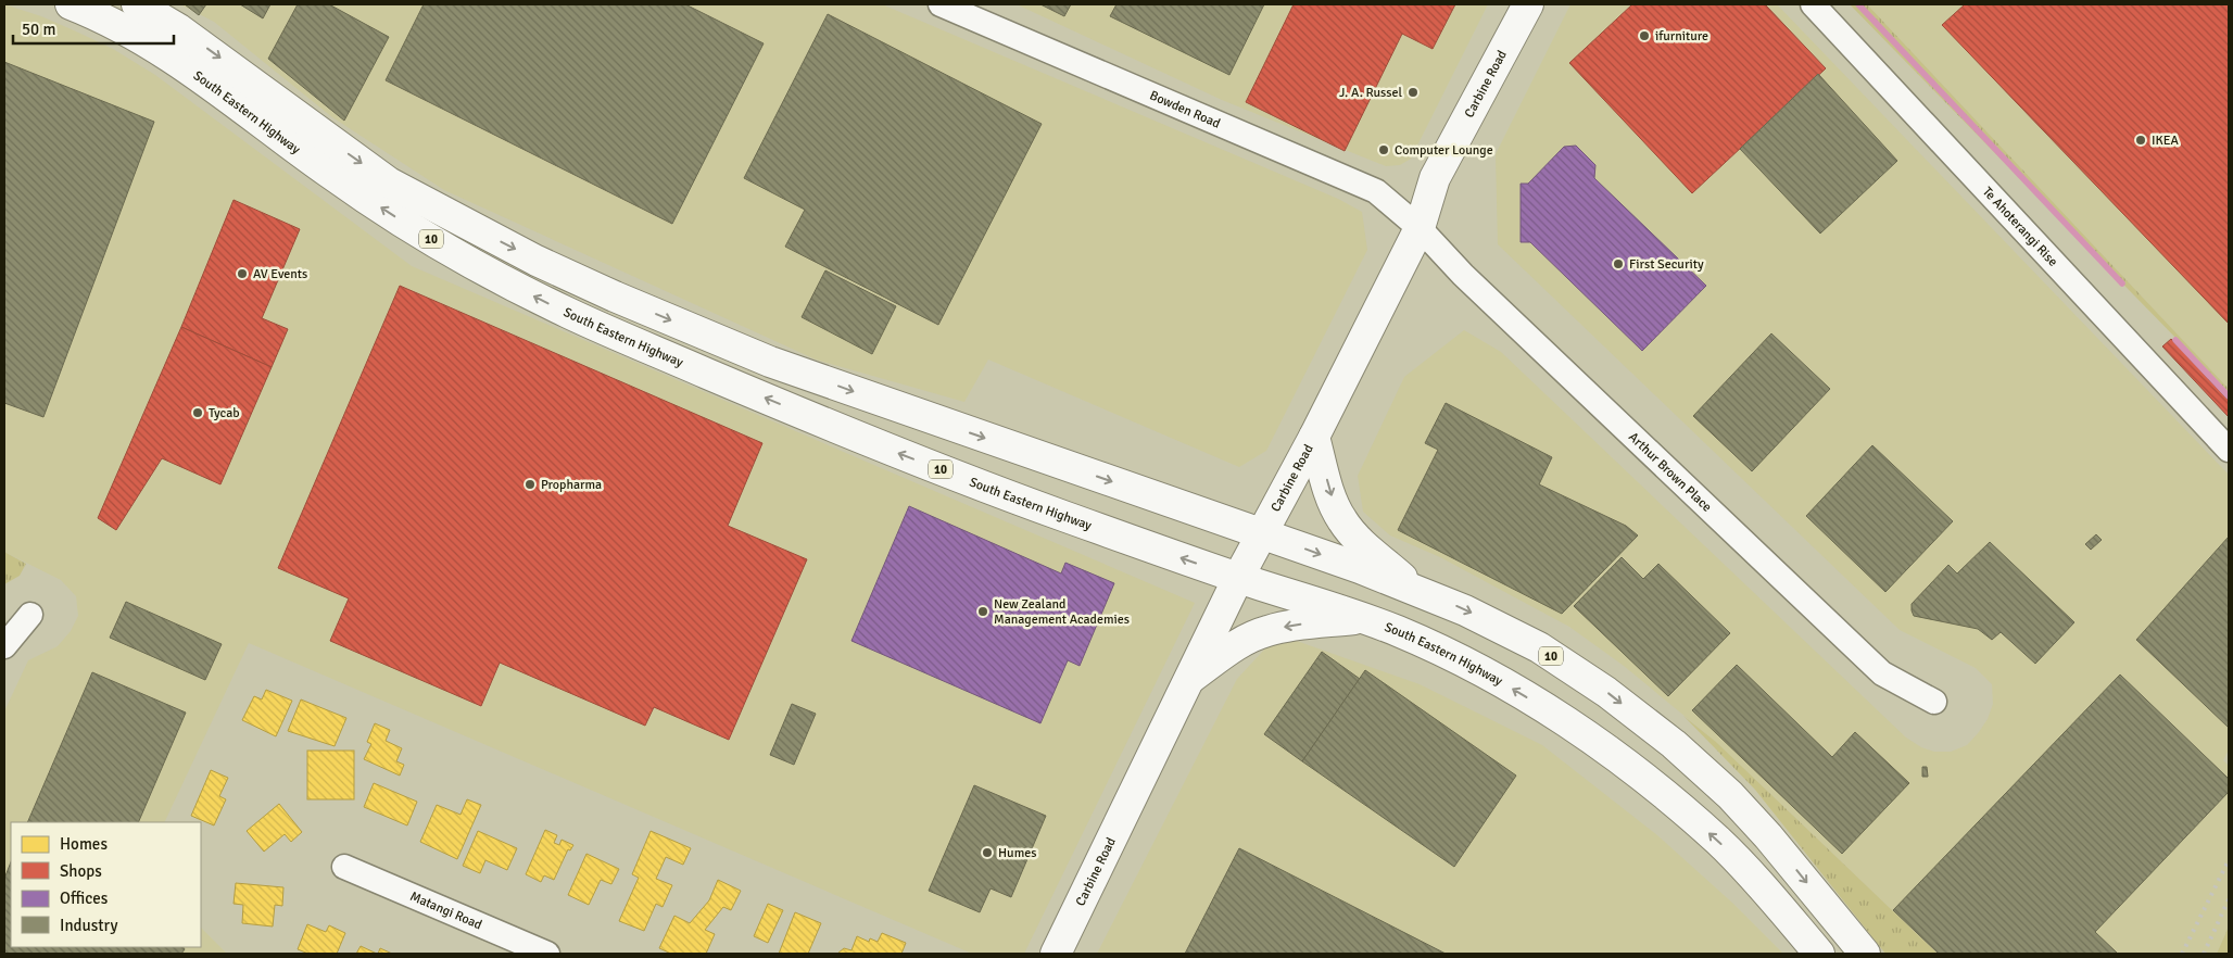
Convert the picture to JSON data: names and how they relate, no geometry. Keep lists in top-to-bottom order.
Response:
{
  "streets": {
    "main road": ["Carbine Road", "South Eastern Highway", "10"],
    "street": [
      "Bowden Road",
      "Te Ahoterangi Rise",
      "Arthur Brown Place",
      "Matangi Road"
    ]
  },
  "crossings": [
    ["Carbine Road", "Bowden Road"],
    ["Carbine Road", "South Eastern Highway"],
    ["Carbine Road", "Arthur Brown Place"],
    ["Bowden Road", "Arthur Brown Place"]
  ],
  "places": [
    "ifurniture",
    "J. A. Russel",
    "IKEA",
    "Computer Lounge",
    "First Security",
    "AV Events",
    "Tycab",
    "Propharma",
    "New Zealand Management Academies",
    "Humes"
  ],
  "legend": [
    "Homes",
    "Shops",
    "Offices",
    "Industry"
  ],
  "scale_bar": "50 m"
}
